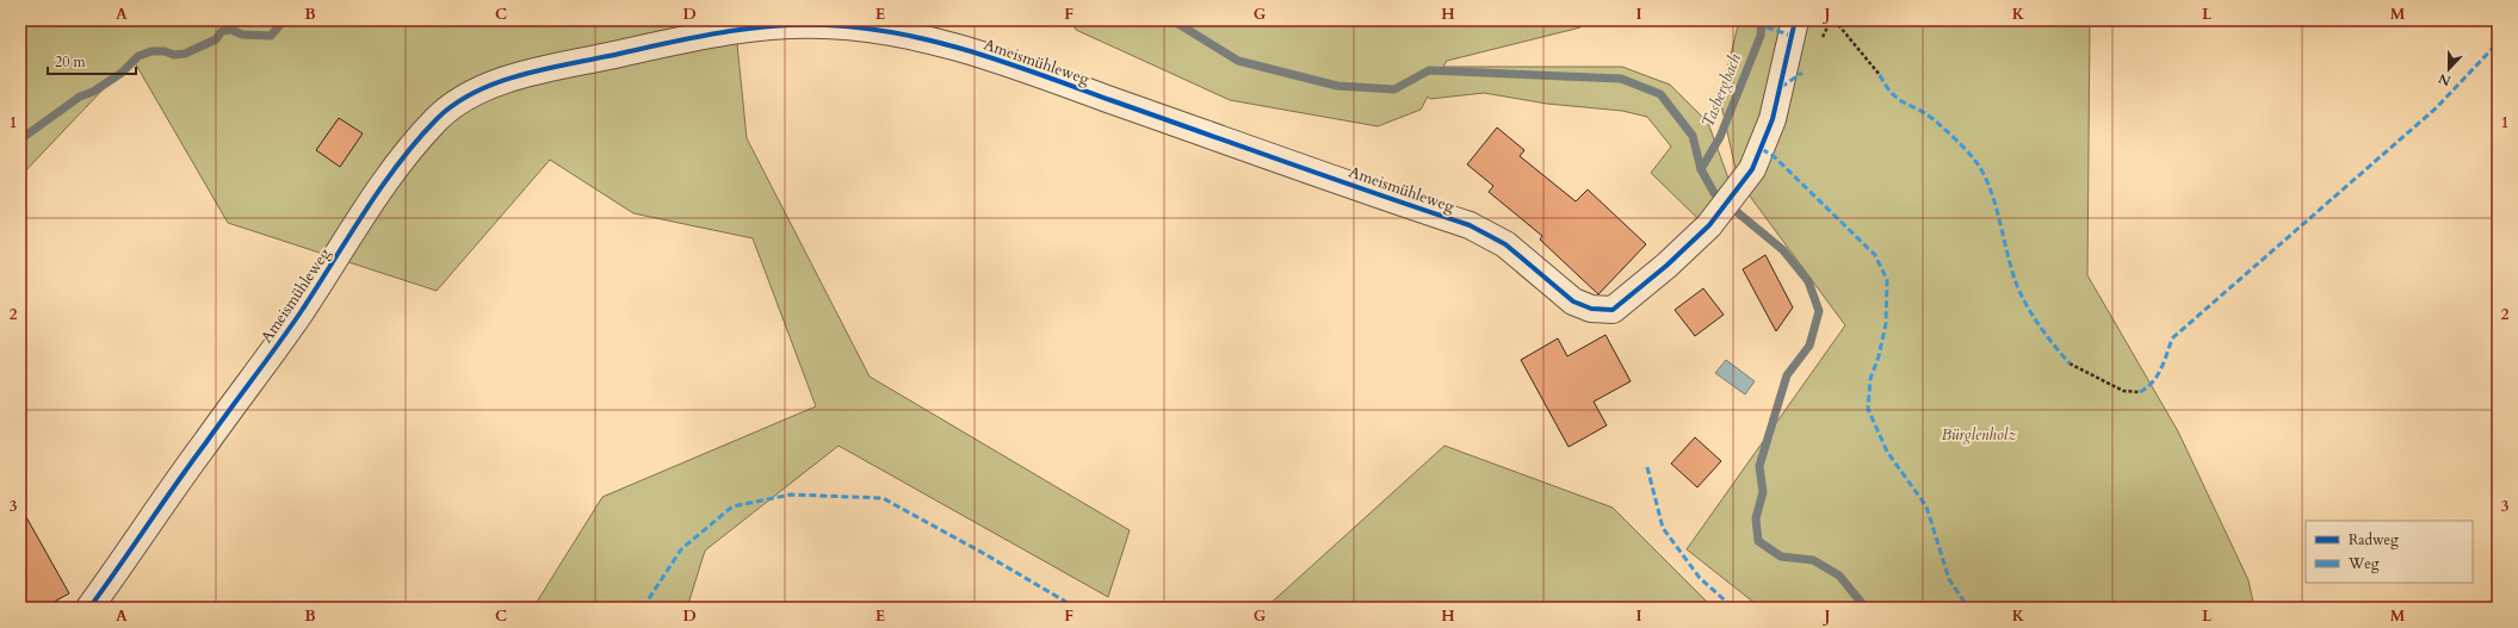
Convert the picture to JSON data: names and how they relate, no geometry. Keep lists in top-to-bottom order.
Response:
{
  "streets": {
    "street": ["Ameismühleweg"]
  },
  "water": ["Tasbergbach"],
  "parks": ["Bürglenholz"],
  "legend": ["Radweg", "Weg"],
  "scale_bar": "20 m",
  "north": "bottom",
  "grid": {
    "columns": [
      "A",
      "B",
      "C",
      "D",
      "E",
      "F",
      "G",
      "H",
      "I",
      "J",
      "K",
      "L",
      "M"
    ],
    "rows": ["1", "2", "3"]
  }
}
